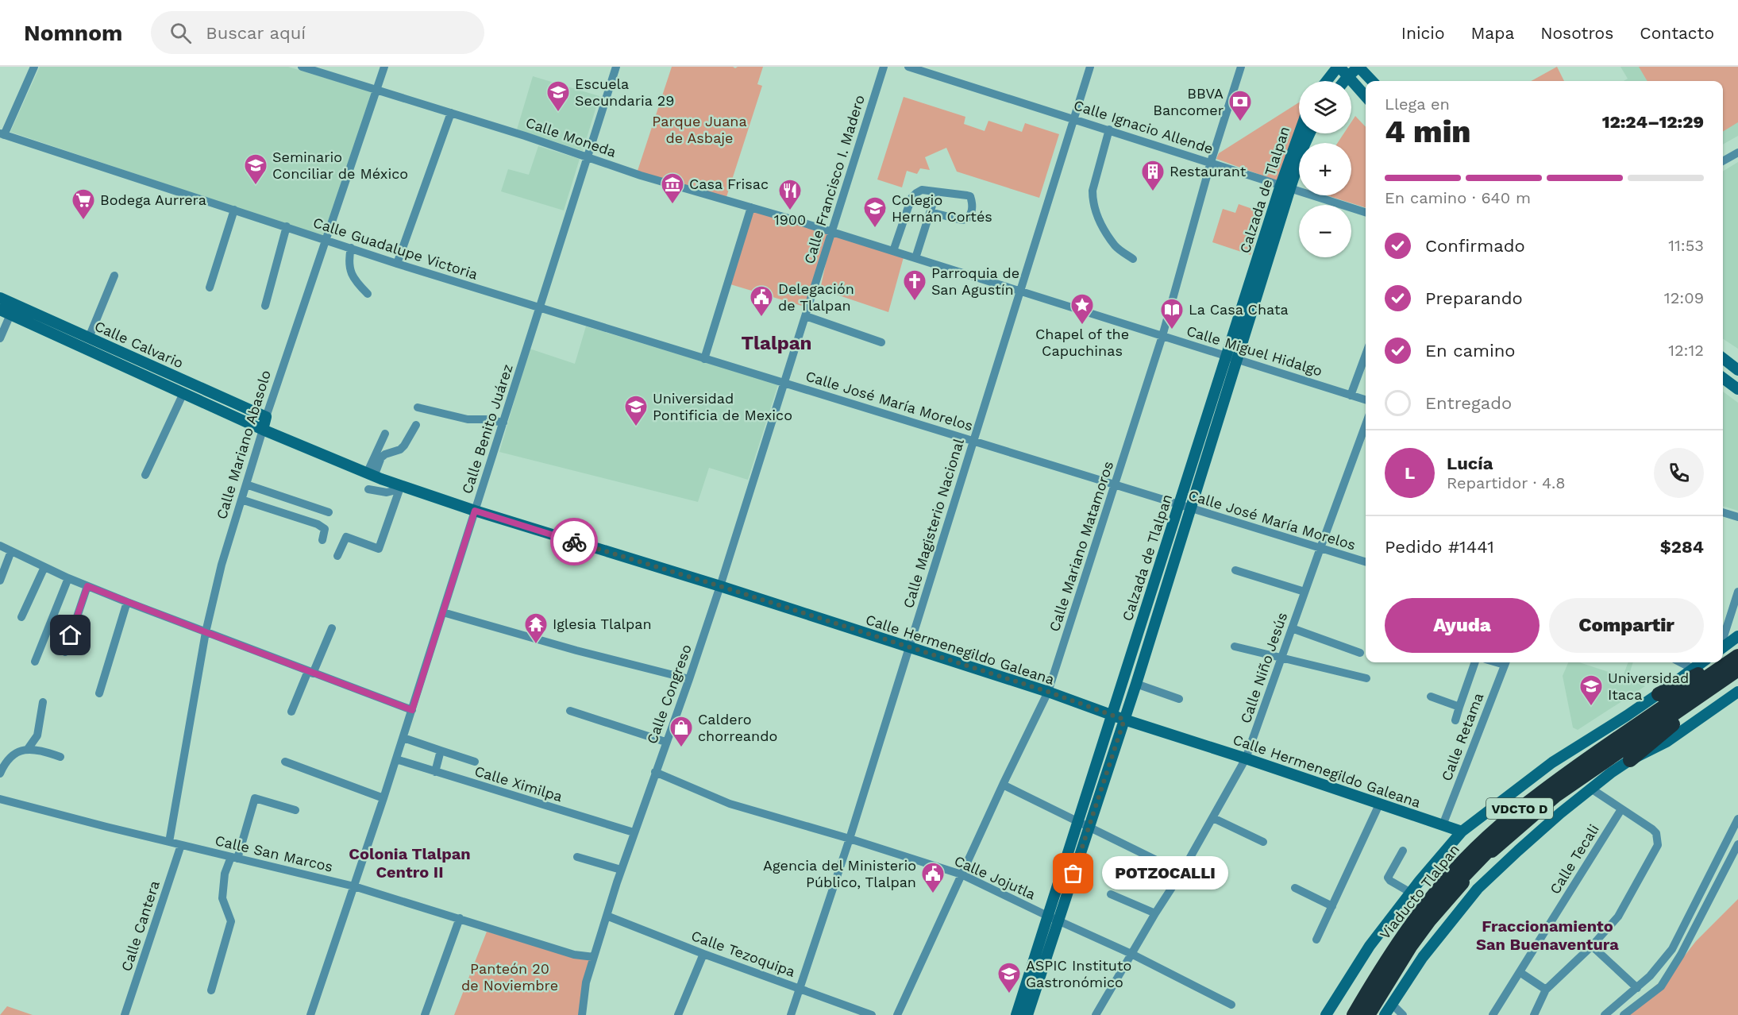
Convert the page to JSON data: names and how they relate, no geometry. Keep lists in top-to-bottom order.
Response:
{
  "streets": {
    "highway": ["VDCTO D", "Viaducto Tlalpan"],
    "main road": [
      "Calzada de Tlalpan",
      "Calle Calvario",
      "Calle Mariano Abasolo",
      "Calle Hermenegildo Galeana"
    ],
    "street": [
      "Calle Ignacio Allende",
      "Calle Moneda",
      "Calle Francisco I. Madero",
      "Calle Guadalupe Victoria",
      "Calle Miguel Hidalgo",
      "Calle José María Morelos",
      "Calle Benito Juárez",
      "Calle Magisterio Nacional",
      "Calle Mariano Matamoros",
      "Calle Niño Jesús",
      "Calle Congreso",
      "Calle Retama",
      "Calle Ximilpa",
      "Calle San Marcos",
      "Calle Tecali",
      "Calle Jojutla",
      "Calle Cantera",
      "Calle Tezoquipa"
    ]
  },
  "crossings": [
    ["Calle Ignacio Allende", "Calzada de Tlalpan"],
    ["Calle Ignacio Allende", "Calle Magisterio Nacional"],
    ["Calle Ignacio Allende", "Calle Mariano Matamoros"],
    ["Calle Moneda", "Calle Francisco I. Madero"],
    ["Calle Moneda", "Calle Miguel Hidalgo"],
    ["Calle Moneda", "Calle Benito Juárez"],
    ["Calle Moneda", "Calle Mariano Abasolo"],
    ["Calle Francisco I. Madero", "Calle Guadalupe Victoria"],
    ["Calle Francisco I. Madero", "Calle Miguel Hidalgo"],
    ["Calle Francisco I. Madero", "Calle José María Morelos"],
    ["Calle Francisco I. Madero", "Calle Congreso"],
    ["Calzada de Tlalpan", "Calle Miguel Hidalgo"],
    ["Calzada de Tlalpan", "Calle José María Morelos"],
    ["Calzada de Tlalpan", "Calle Hermenegildo Galeana"],
    ["Calzada de Tlalpan", "Calle Jojutla"],
    ["Calle Guadalupe Victoria", "Calle José María Morelos"],
    ["Calle Guadalupe Victoria", "Calle Benito Juárez"],
    ["Calle Guadalupe Victoria", "Calle Mariano Abasolo"],
    ["Calle Guadalupe Victoria", "Calle Congreso"],
    ["Calle Calvario", "Calle Mariano Abasolo"],
    ["Calle Calvario", "Calle Hermenegildo Galeana"],
    ["Calle Miguel Hidalgo", "Calle Magisterio Nacional"],
    ["Calle Miguel Hidalgo", "Calle Mariano Matamoros"],
    ["Calle José María Morelos", "Calle Magisterio Nacional"],
    ["Calle José María Morelos", "Calle Mariano Matamoros"],
    ["Calle José María Morelos", "Calle Niño Jesús"],
    ["Calle José María Morelos", "Calle Congreso"],
    ["Calle Benito Juárez", "Calle Hermenegildo Galeana"],
    ["Calle Benito Juárez", "Calle Ximilpa"],
    ["Calle Benito Juárez", "Calle San Marcos"],
    ["Calle Mariano Abasolo", "Calle San Marcos"],
    ["Calle Magisterio Nacional", "Calle Hermenegildo Galeana"],
    ["Calle Magisterio Nacional", "Calle Jojutla"],
    ["Calle Magisterio Nacional", "Calle Tezoquipa"],
    ["Calle Mariano Matamoros", "Calle Hermenegildo Galeana"],
    ["Calle Mariano Matamoros", "Calle Jojutla"],
    ["Calle Hermenegildo Galeana", "Calle Niño Jesús"],
    ["Calle Hermenegildo Galeana", "Calle Congreso"],
    ["Calle Hermenegildo Galeana", "Calle Retama"],
    ["Calle Hermenegildo Galeana", "Viaducto Tlalpan"],
    ["Calle Niño Jesús", "Calle Jojutla"],
    ["Calle Congreso", "Calle Ximilpa"],
    ["Calle Congreso", "Calle San Marcos"],
    ["Calle Congreso", "Calle Jojutla"],
    ["Calle Congreso", "Calle Tezoquipa"],
    ["Calle San Marcos", "Calle Cantera"]
  ],
  "districts": ["Tlalpan", "Colonia Tlalpan Centro II", "Fraccionamiento San Buenaventura"],
  "parks": ["Parque Juana de Asbaje", "Panteón 20 de Noviembre"],
  "places": {
    "school or university": [
      "Escuela Secundaria 29",
      "Seminario Conciliar de México",
      "Colegio Hernán Cortés",
      "Universidad Pontificia de Mexico",
      "Universidad Itaca",
      "ASPIC Instituto Gastronómico"
    ],
    "bank": ["BBVA Bancomer"],
    "building": ["Restaurant"],
    "museum": ["Casa Frisac"],
    "restaurant": ["1900"],
    "supermarket": ["Bodega Aurrera"],
    "church": ["Parroquia de San Agustín"],
    "public building": ["Delegación de Tlalpan", "Agencia del Ministerio Público, Tlalpan"],
    "place": ["Chapel of the Capuchinas"],
    "library": ["La Casa Chata"],
    "temple": ["Iglesia Tlalpan"],
    "shop": ["Caldero chorreando"],
    "other": ["POTZOCALLI"]
  },
  "page": {
    "header": "Nomnom",
    "search": "Buscar aquí",
    "nav": [
      "Inicio",
      "Mapa",
      "Nosotros",
      "Contacto"
    ],
    "map_buttons": ["+", "−"],
    "heading": ["4 min", "Llega en", "12:24–12:29"],
    "panel": [
      "Lucía",
      "Repartidor · 4.8",
      "Pedido #1441",
      "$284"
    ],
    "bar": "En camino · 640 m",
    "list": [
      ["Confirmado", "11:53"],
      ["Preparando", "12:09"],
      ["En camino", "12:12"],
      "Entregado"
    ],
    "round": "L",
    "buttons": ["Ayuda", "Compartir"],
    "bubble": "POTZOCALLI"
  }
}
